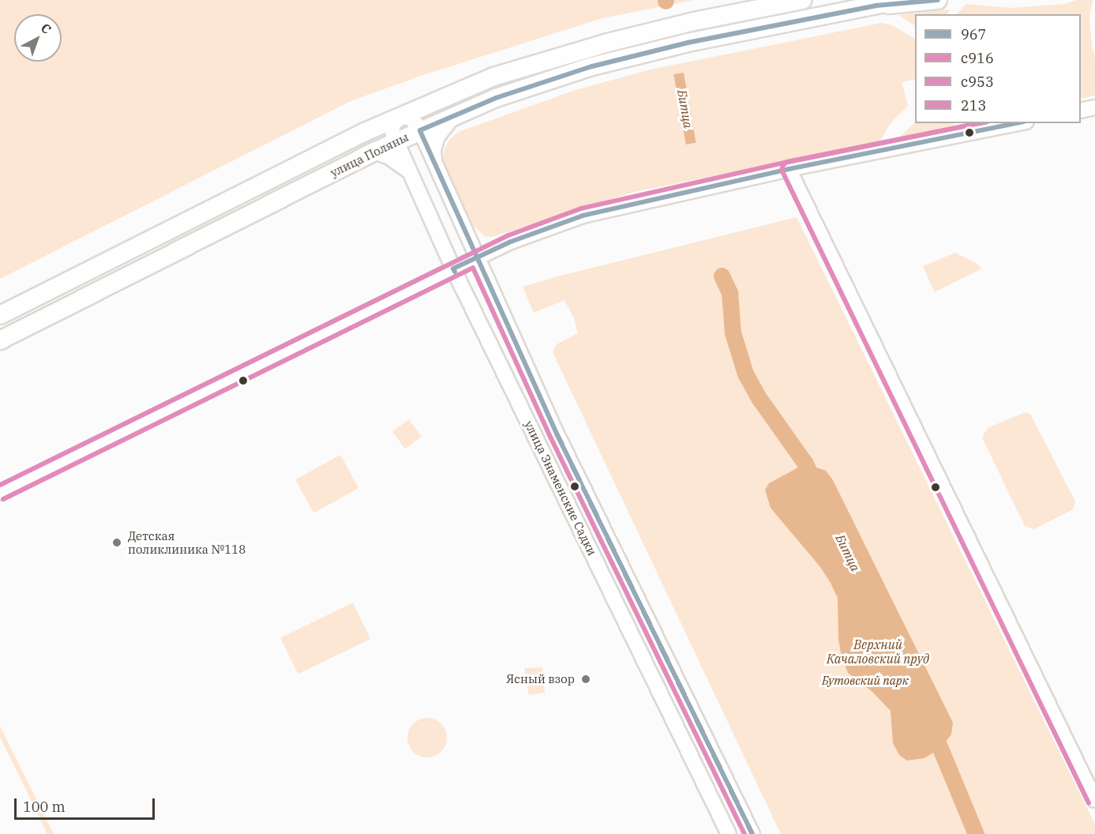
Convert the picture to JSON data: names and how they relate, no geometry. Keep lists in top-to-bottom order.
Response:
{
  "streets": {
    "main road": ["улица Поляны"],
    "street": ["улица Знаменские Садки"]
  },
  "crossings": [
    ["улица Поляны", "улица Знаменские Садки"]
  ],
  "water": ["Битца", "Верхний Качаловский пруд"],
  "parks": ["Бутовский парк"],
  "places": ["Детская поликлиника №118", "Ясный взор"],
  "lines": [
    "transit line 967",
    "transit line с953",
    "transit line 213",
    "transit line с916"
  ],
  "legend": [
    "967",
    "с916",
    "с953",
    "213"
  ],
  "scale_bar": "100 m",
  "north": "top right"
}
